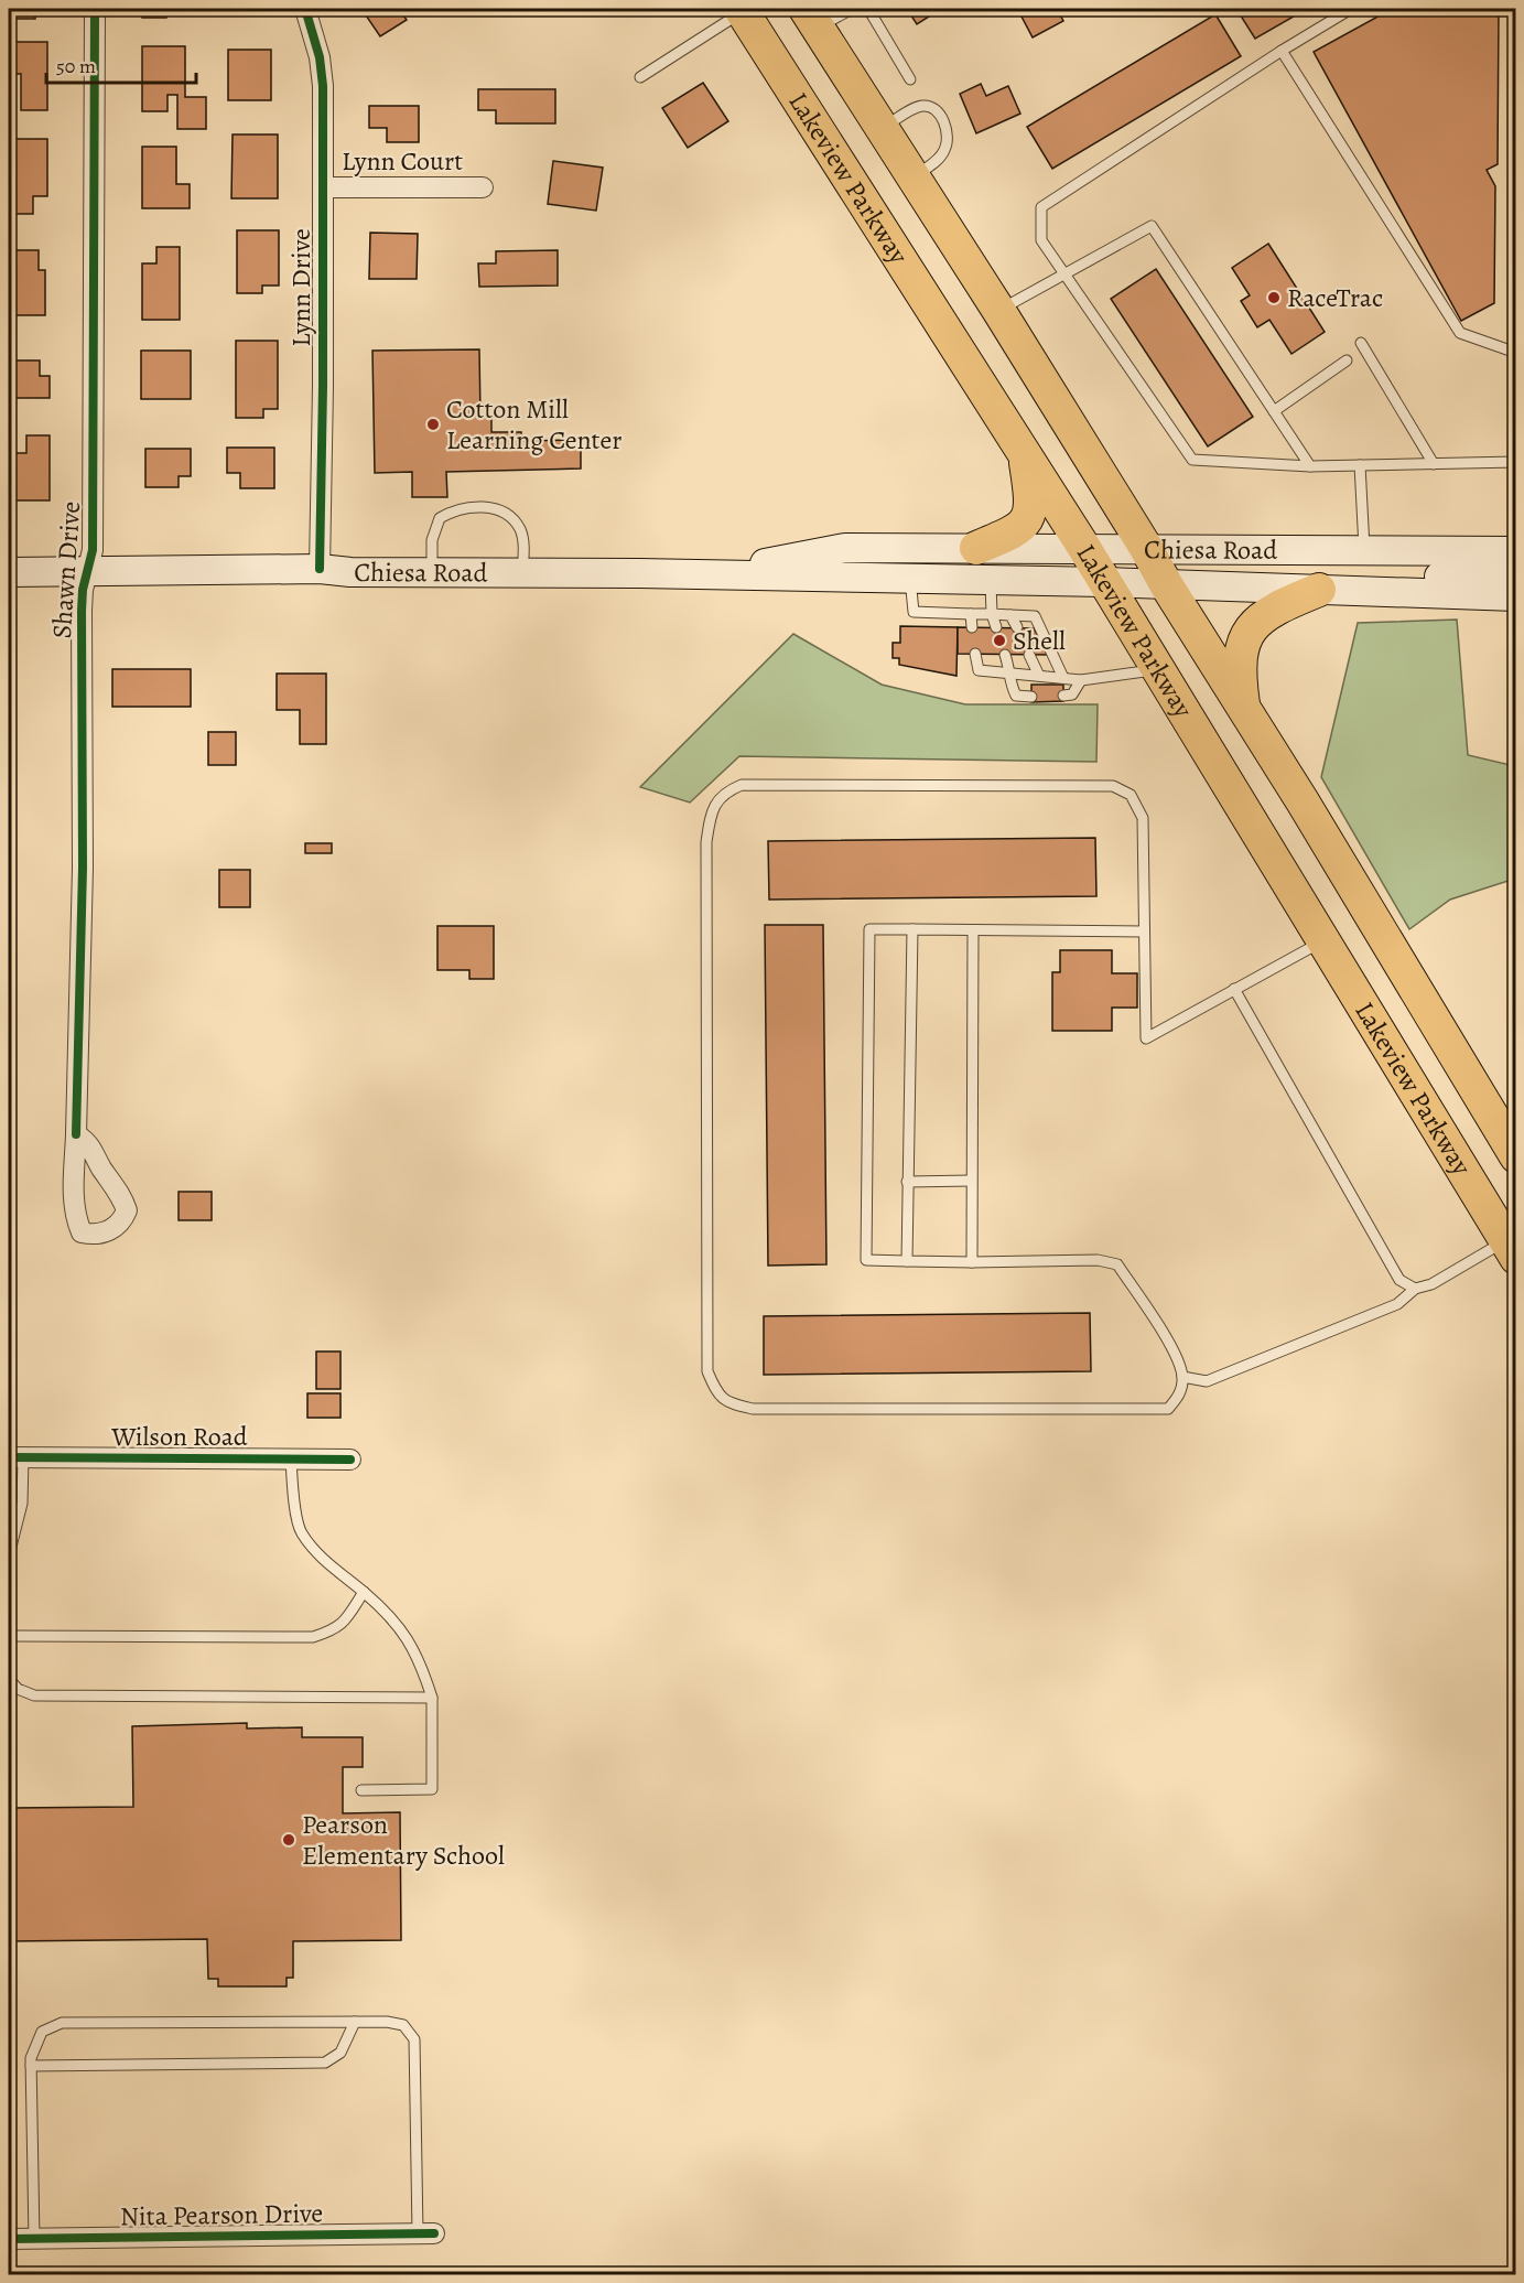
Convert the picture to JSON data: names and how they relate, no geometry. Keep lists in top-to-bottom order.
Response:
{
  "streets": {
    "main road": ["Lakeview Parkway", "Chiesa Road"],
    "street": [
      "Lynn Court",
      "Lynn Drive",
      "Shawn Drive",
      "Wilson Road",
      "Nita Pearson Drive"
    ]
  },
  "crossings": [
    ["Lynn Court", "Lynn Drive"],
    ["Lakeview Parkway", "Chiesa Road"],
    ["Lynn Drive", "Chiesa Road"],
    ["Chiesa Road", "Shawn Drive"]
  ],
  "places": [
    "RaceTrac",
    "Cotton Mill Learning Center",
    "Shell",
    "Pearson Elementary School"
  ],
  "scale_bar": "50 m"
}
